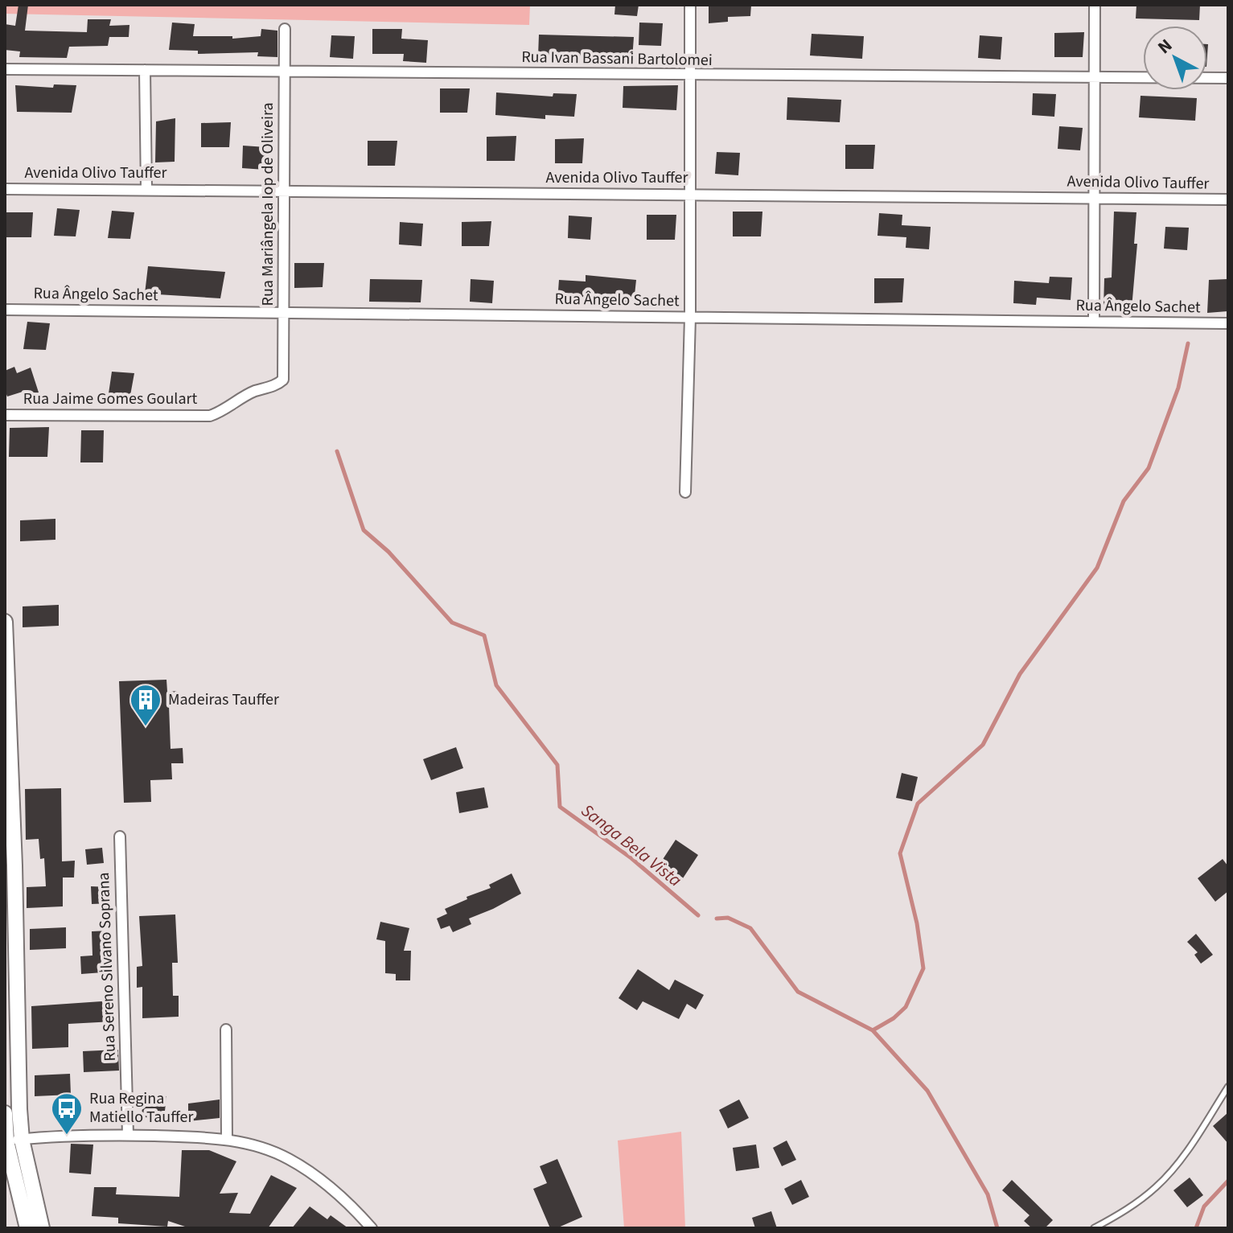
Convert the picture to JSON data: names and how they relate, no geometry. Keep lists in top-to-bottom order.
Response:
{
  "streets": {
    "street": [
      "Rua Ivan Bassani Bartolomei",
      "Avenida Olivo Tauffer",
      "Rua Mariângela Iop de Oliveira",
      "Rua Ângelo Sachet",
      "Rua Jaime Gomes Goulart",
      "Rua Sereno Silvano Soprana"
    ]
  },
  "crossings": [
    ["Rua Ivan Bassani Bartolomei", "Rua Mariângela Iop de Oliveira"],
    ["Avenida Olivo Tauffer", "Rua Mariângela Iop de Oliveira"],
    ["Rua Mariângela Iop de Oliveira", "Rua Ângelo Sachet"],
    ["Rua Mariângela Iop de Oliveira", "Rua Jaime Gomes Goulart"]
  ],
  "water": ["Sanga Bela Vista"],
  "places": {
    "building": ["Madeiras Tauffer"],
    "bus stop": ["Rua Regina Matiello Tauffer"]
  },
  "north": "top left"
}
